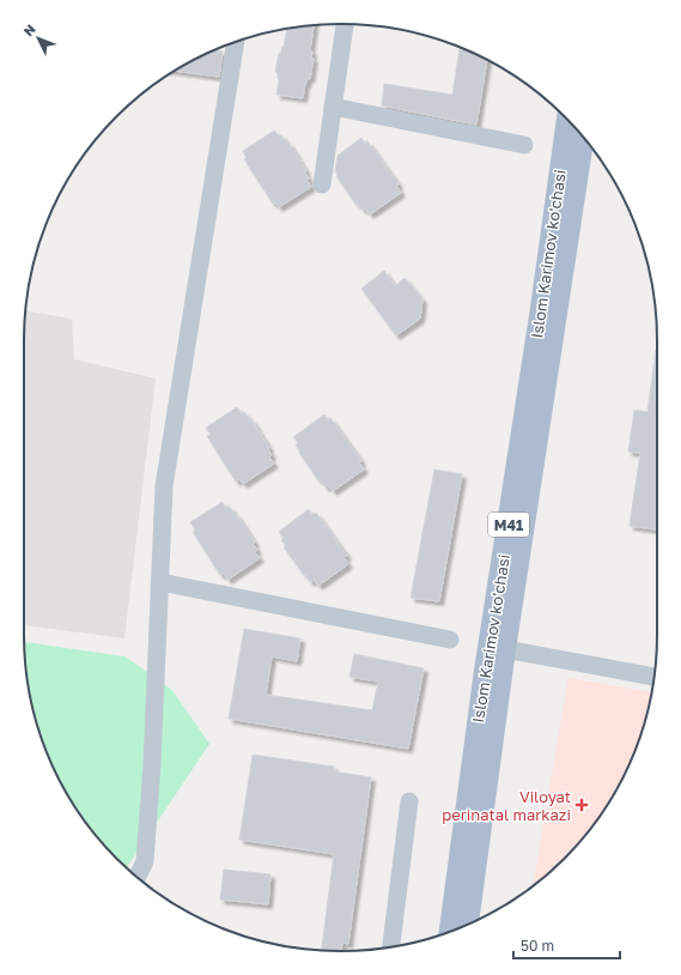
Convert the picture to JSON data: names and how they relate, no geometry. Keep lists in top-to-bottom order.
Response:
{
  "streets": {
    "main road": ["Islom Karimov ko'chasi", "M41"]
  },
  "places": {
    "health": ["Viloyat perinatal markazi"]
  },
  "scale_bar": "50 m",
  "north": "top left"
}
